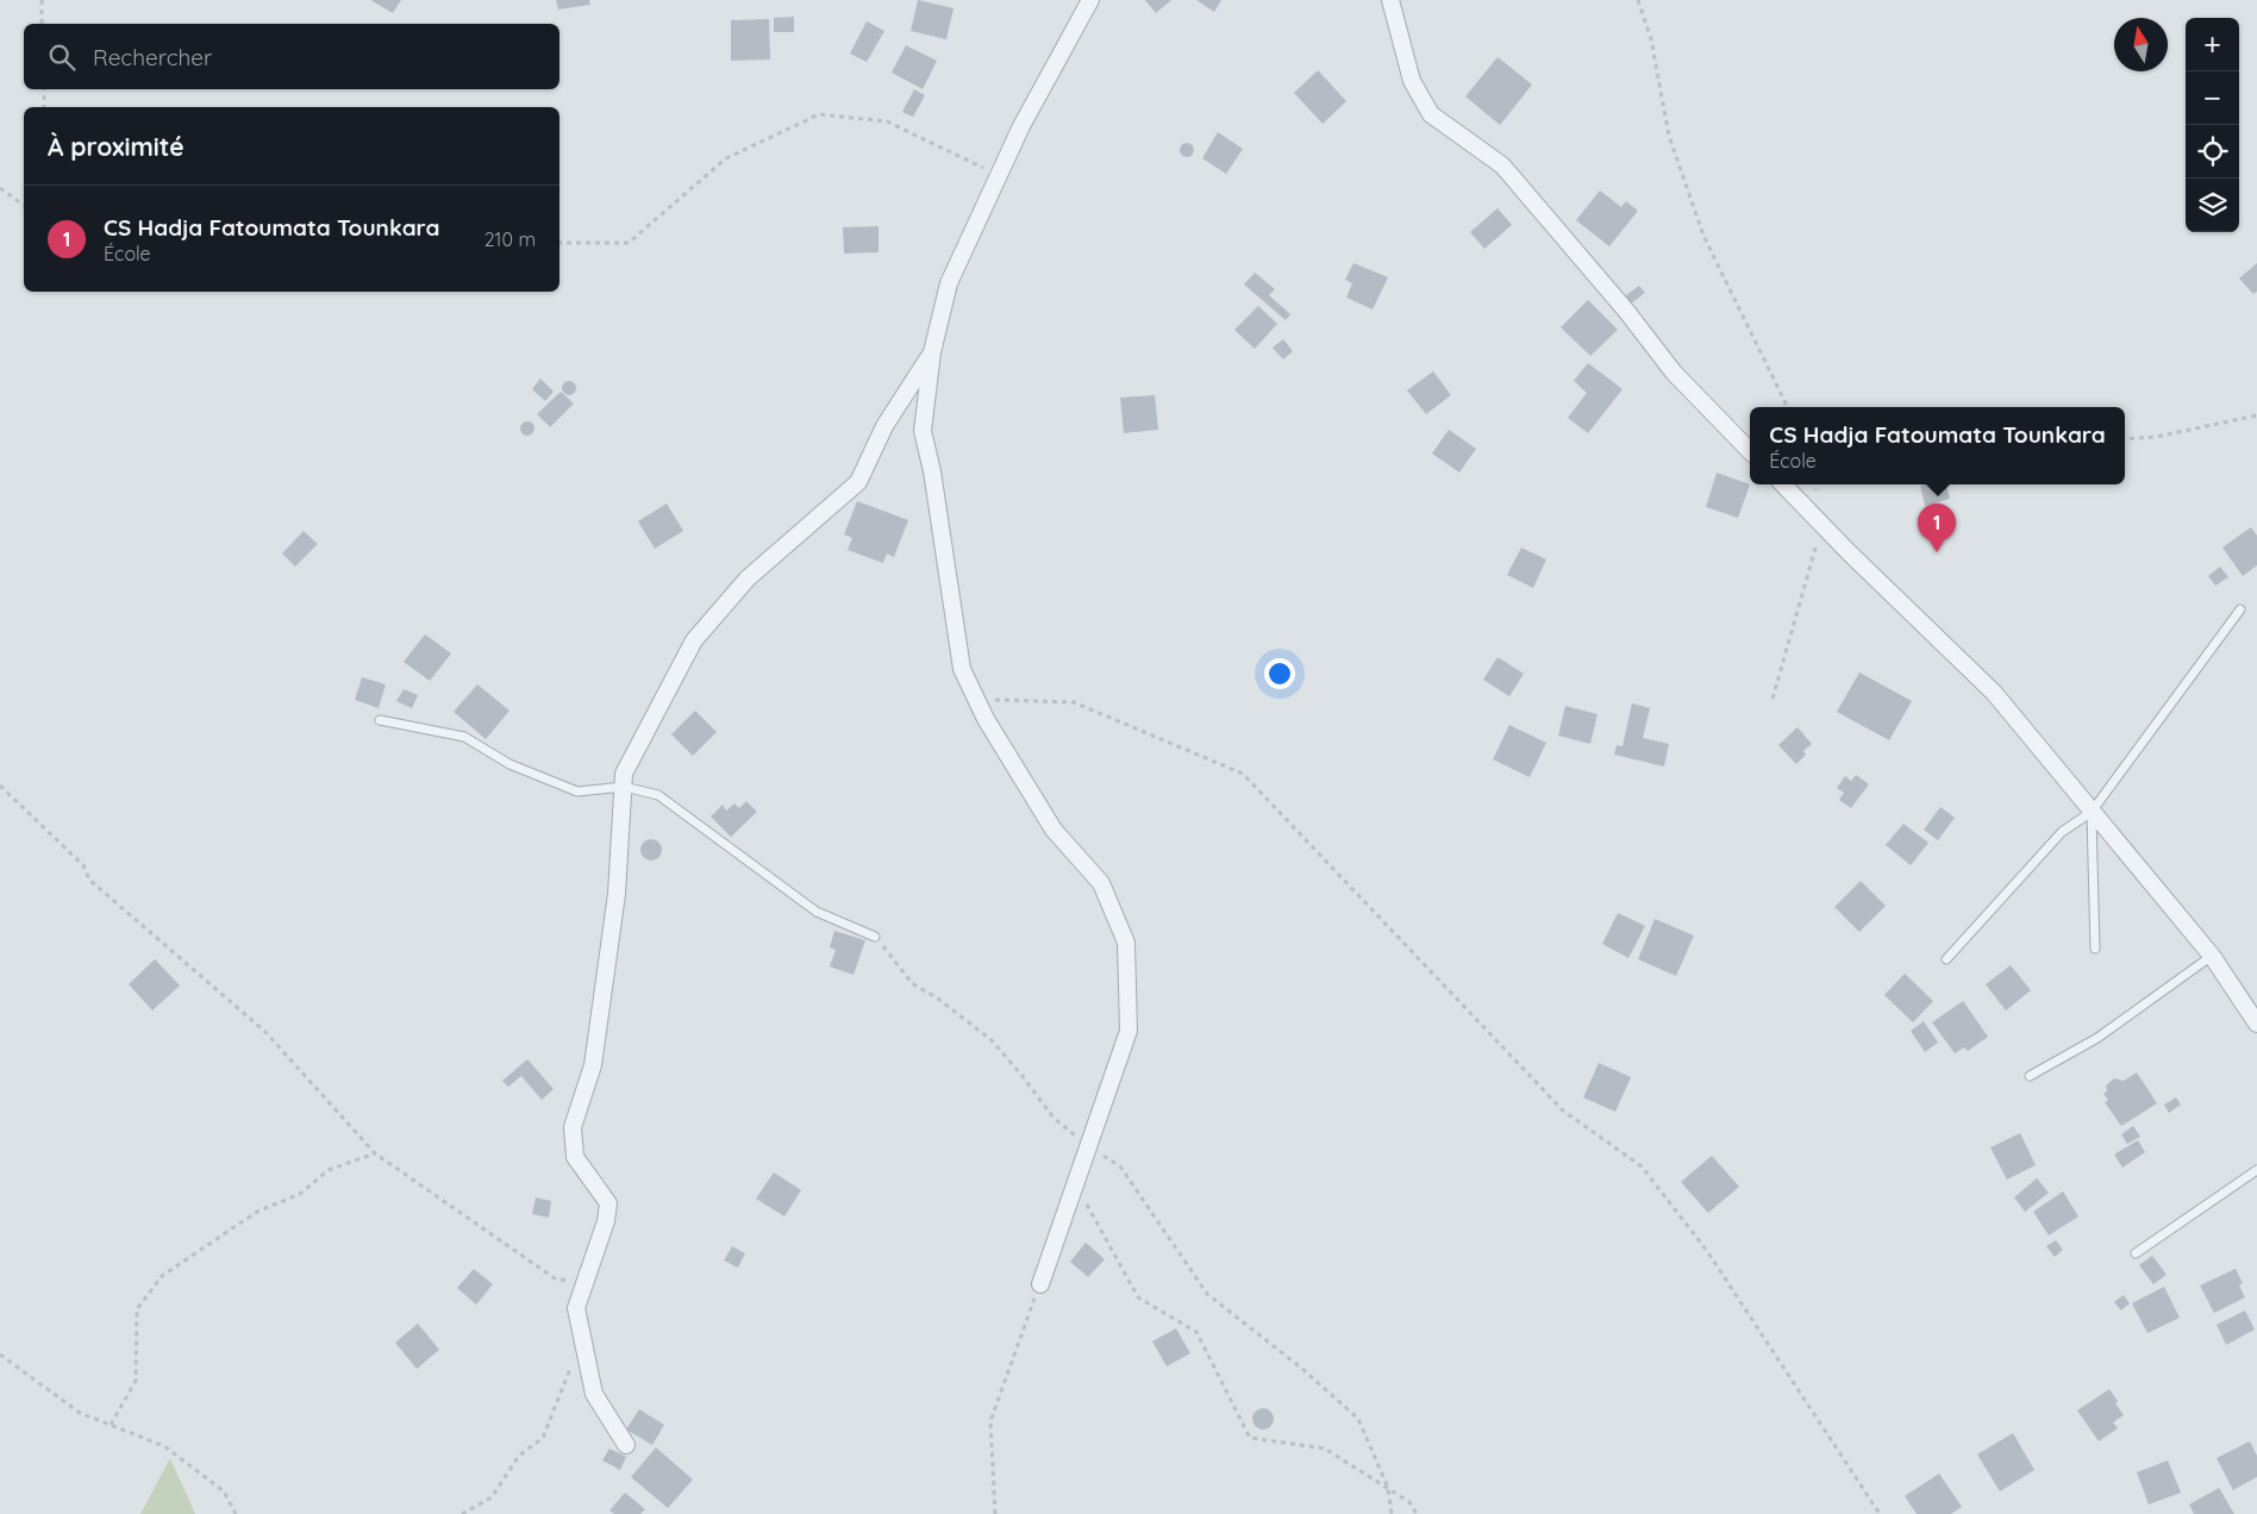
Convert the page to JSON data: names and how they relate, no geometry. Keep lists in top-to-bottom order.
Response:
{
  "north": "top",
  "page": {
    "map_buttons": ["+", "−"],
    "search": "Rechercher",
    "heading": "À proximité",
    "list": [
      {
        "mark": "1",
        "name": "CS Hadja Fatoumata Tounkara",
        "note": "École",
        "value": "210 m"
      }
    ],
    "popup": ["CS Hadja Fatoumata Tounkara", "École"],
    "pins": "1"
  }
}
